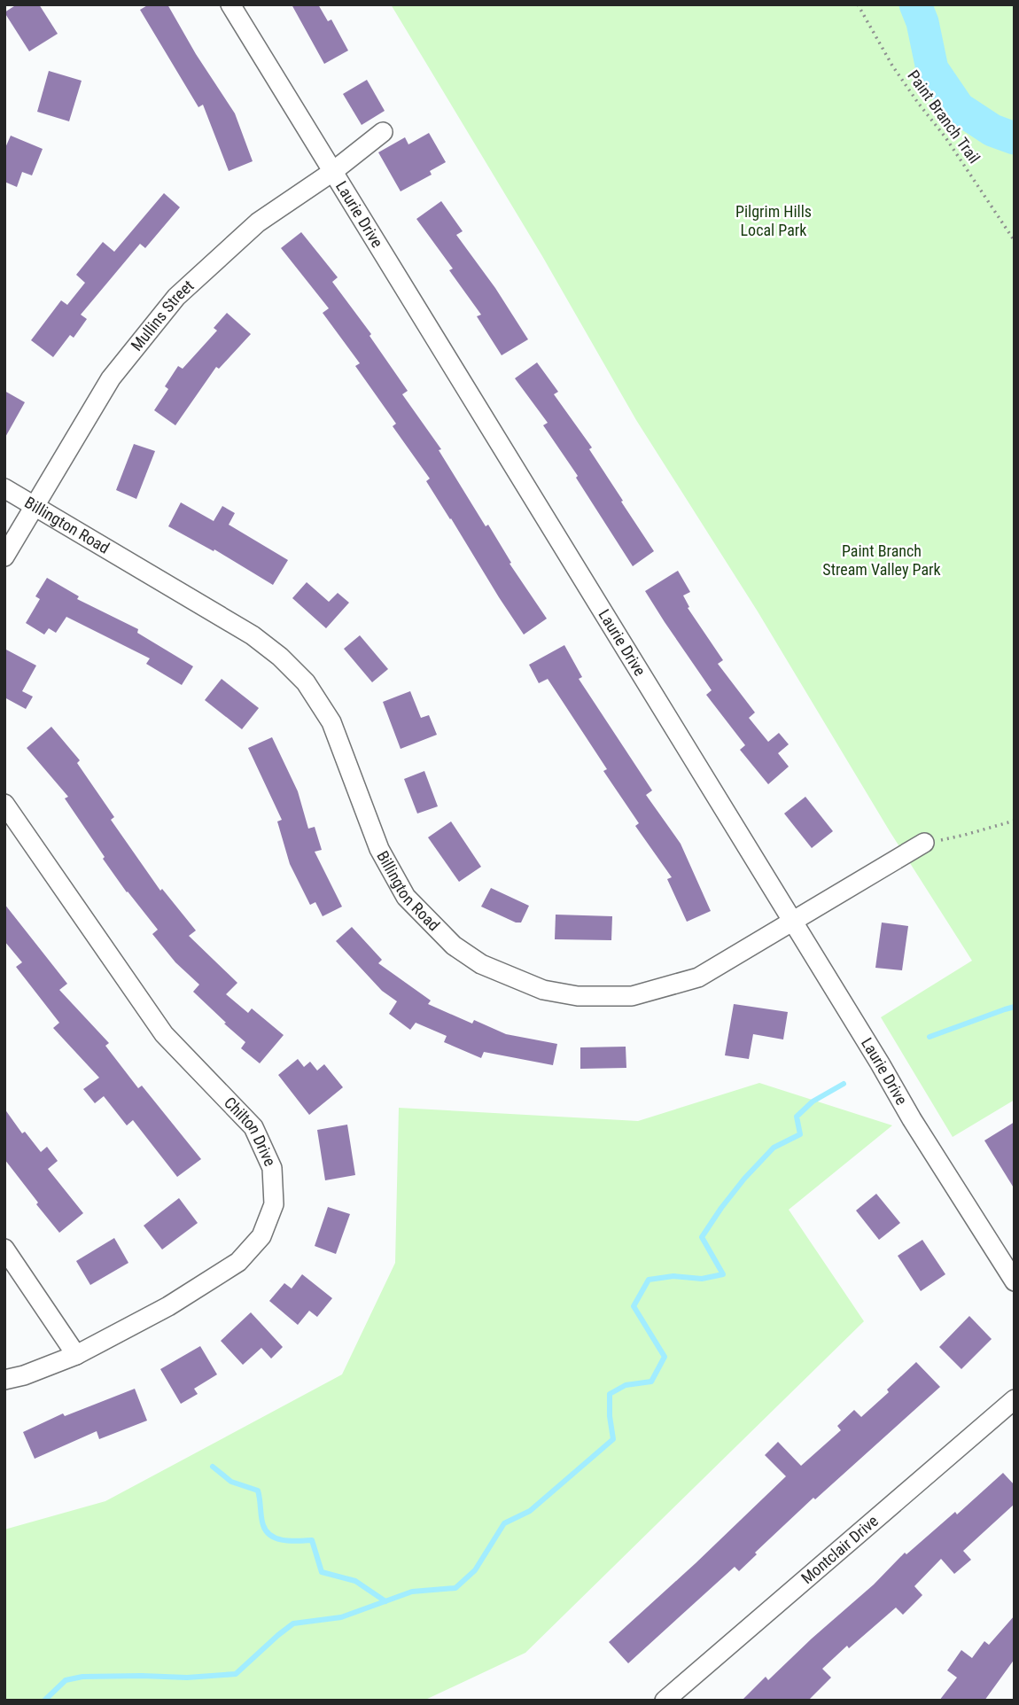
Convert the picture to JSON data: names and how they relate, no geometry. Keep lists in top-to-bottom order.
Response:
{
  "streets": {
    "street": [
      "Laurie Drive",
      "Mullins Street",
      "Billington Road",
      "Chilton Drive",
      "Montclair Drive"
    ],
    "path": ["Paint Branch Trail"]
  },
  "crossings": [
    ["Laurie Drive", "Mullins Street"],
    ["Laurie Drive", "Billington Road"],
    ["Mullins Street", "Billington Road"]
  ],
  "parks": ["Pilgrim Hills Local Park", "Paint Branch Stream Valley Park"]
}
